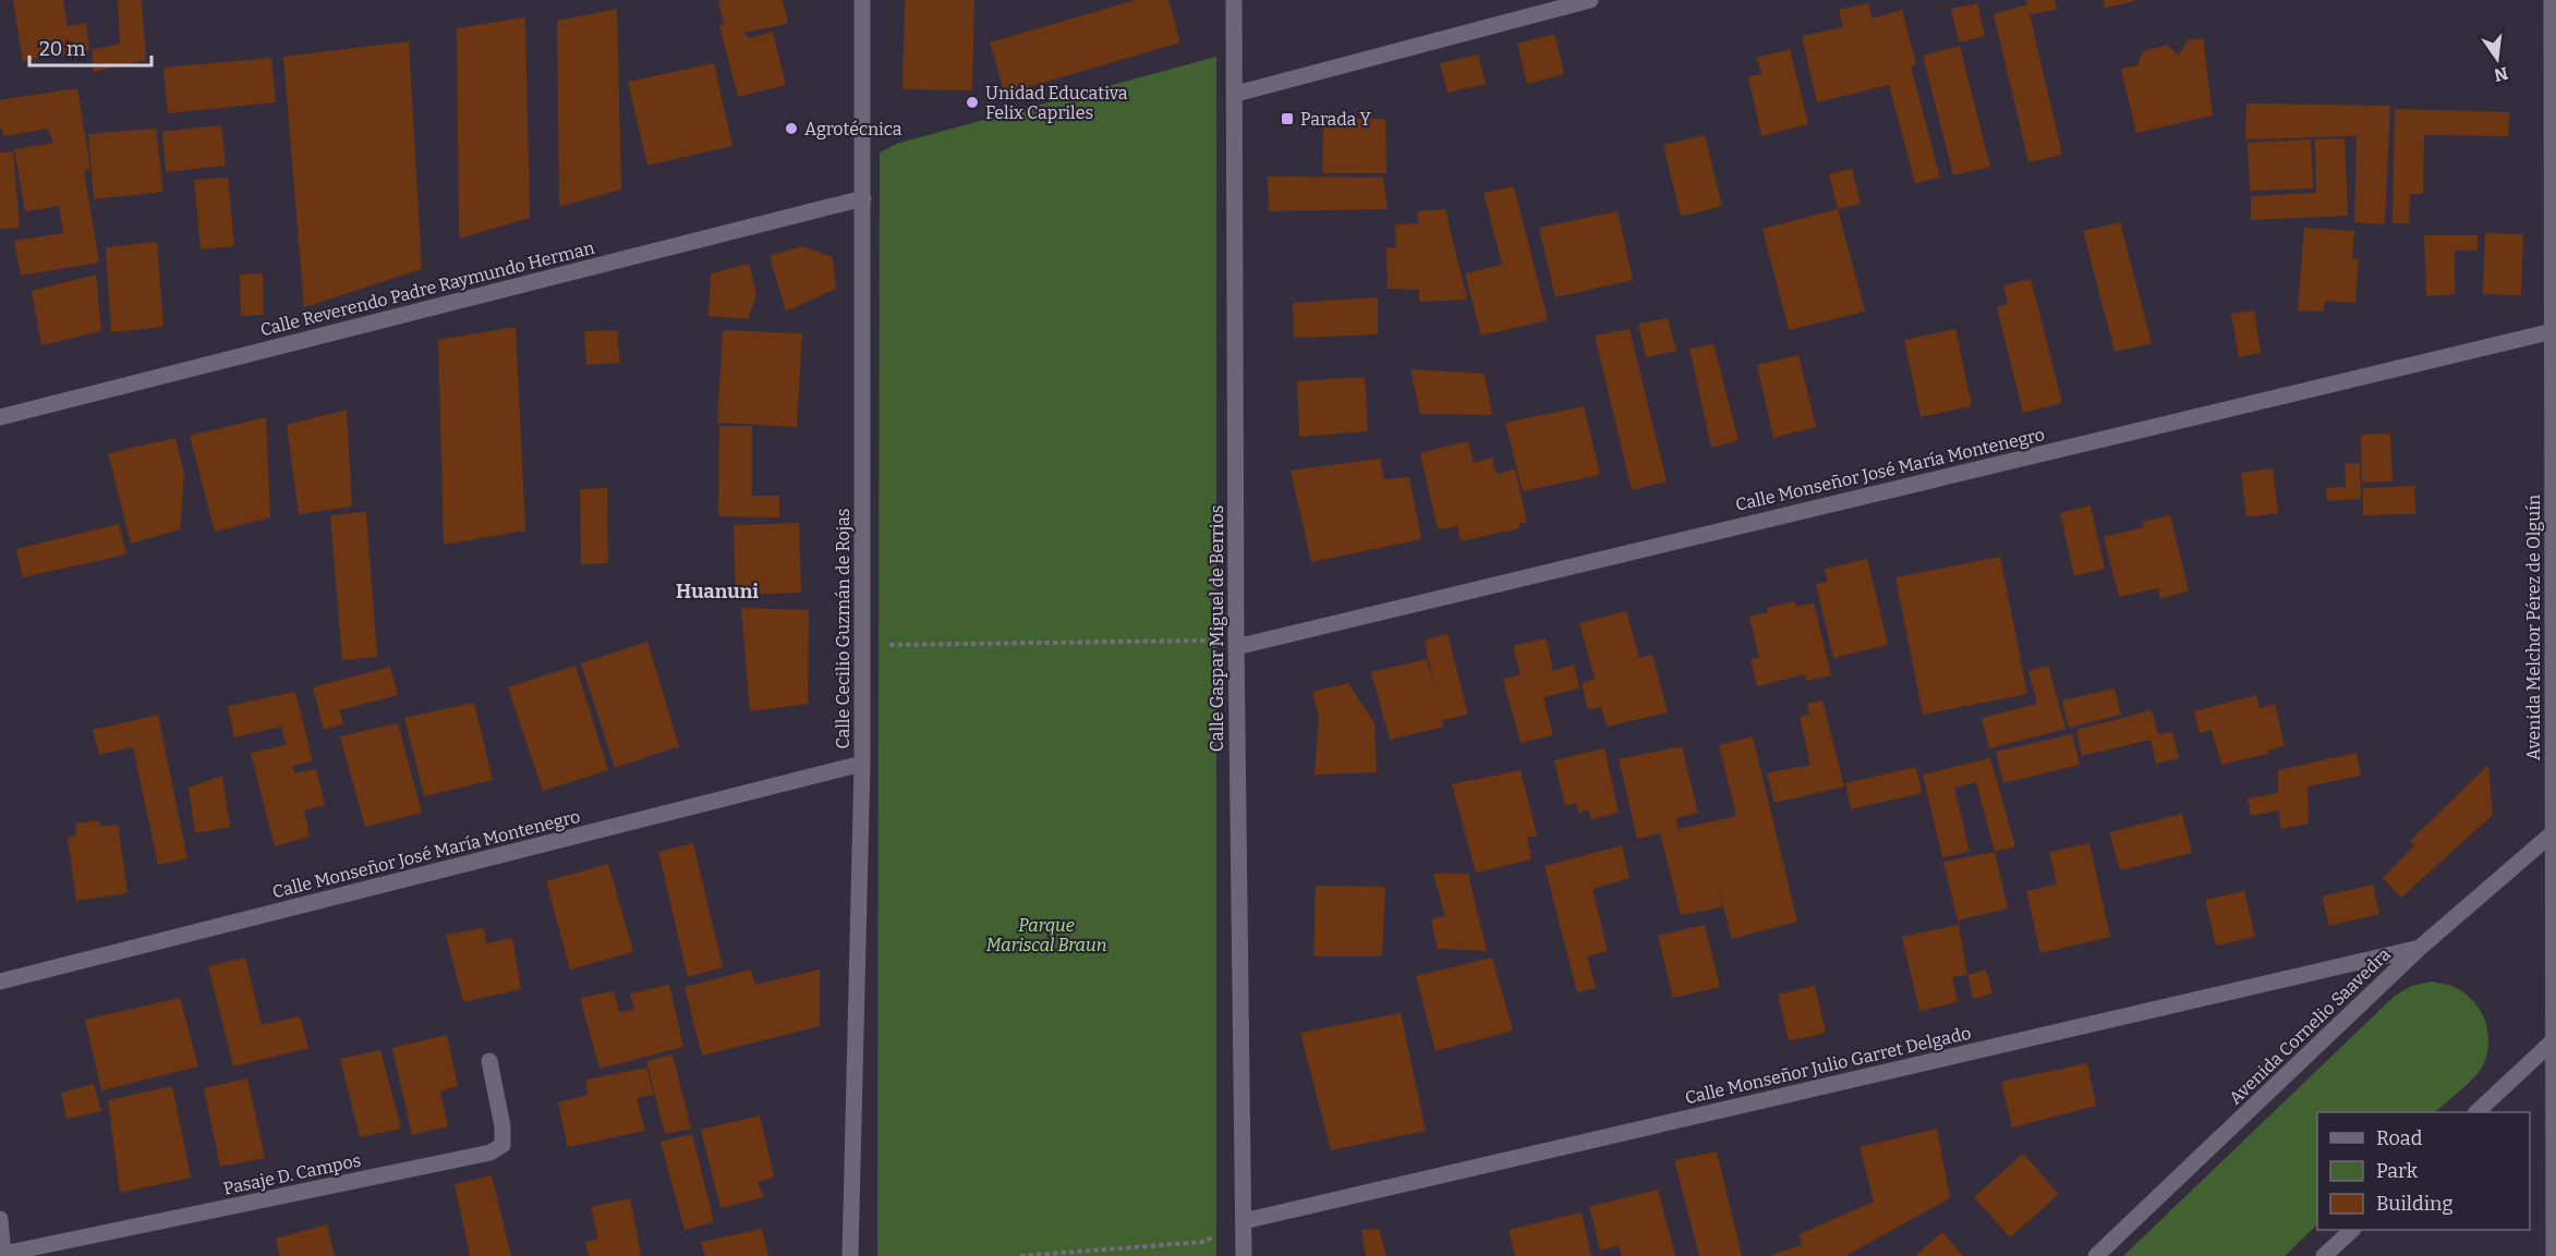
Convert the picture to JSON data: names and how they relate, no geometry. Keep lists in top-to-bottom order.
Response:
{
  "streets": {
    "street": [
      "Calle Reverendo Padre Raymundo Herman",
      "Calle Monseñor José María Montenegro",
      "Avenida Melchor Pérez de Olguín",
      "Calle Cecilio Guzmán de Rojas",
      "Calle Gaspar Miguel de Berrios",
      "Avenida Cornelio Saavedra",
      "Calle Monseñor Julio Garret Delgado",
      "Pasaje D. Campos"
    ]
  },
  "crossings": [
    ["Calle Reverendo Padre Raymundo Herman", "Calle Cecilio Guzmán de Rojas"],
    ["Calle Monseñor José María Montenegro", "Avenida Melchor Pérez de Olguín"],
    ["Calle Monseñor José María Montenegro", "Calle Cecilio Guzmán de Rojas"],
    ["Calle Monseñor José María Montenegro", "Calle Gaspar Miguel de Berrios"],
    ["Avenida Melchor Pérez de Olguín", "Avenida Cornelio Saavedra"],
    ["Calle Gaspar Miguel de Berrios", "Calle Monseñor Julio Garret Delgado"],
    ["Avenida Cornelio Saavedra", "Calle Monseñor Julio Garret Delgado"]
  ],
  "districts": ["Huanuni"],
  "parks": ["Parque Mariscal Braun"],
  "places": {
    "other": ["Unidad Educativa Felix Capriles", "Agrotécnica"],
    "transit": ["Parada Y"]
  },
  "legend": ["Road", "Park", "Building"],
  "scale_bar": "20 m",
  "north": "bottom"
}
